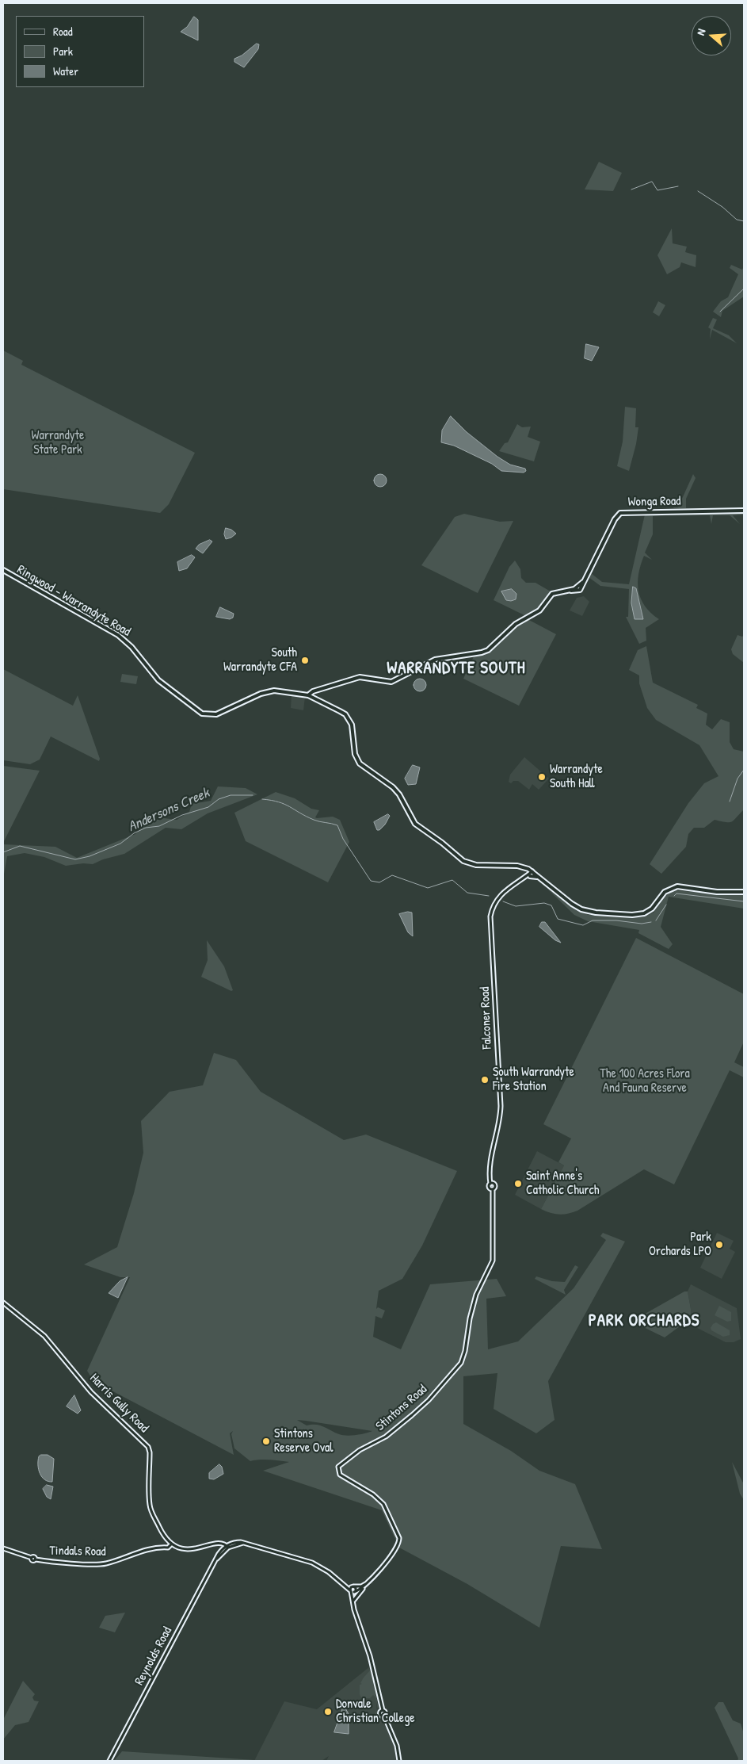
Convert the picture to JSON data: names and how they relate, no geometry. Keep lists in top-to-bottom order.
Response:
{
  "streets": {
    "main road": [
      "Wonga Road",
      "Ringwood - Warrandyte Road",
      "Falconer Road",
      "Harris Gully Road",
      "Stintons Road",
      "Tindals Road",
      "Reynolds Road"
    ]
  },
  "crossings": [
    ["Ringwood - Warrandyte Road", "Falconer Road"],
    ["Harris Gully Road", "Tindals Road"]
  ],
  "districts": ["WARRANDYTE SOUTH", "PARK ORCHARDS"],
  "water": ["Andersons Creek"],
  "parks": ["Warrandyte State Park", "The 100 Acres Flora And Fauna Reserve"],
  "places": [
    "South Warrandyte CFA",
    "Warrandyte South Hall",
    "South Warrandyte Fire Station",
    "Saint Anne's Catholic Church",
    "Park Orchards LPO",
    "Stintons Reserve Oval",
    "Donvale Christian College"
  ],
  "legend": ["Road", "Park", "Water"],
  "north": "left"
}
